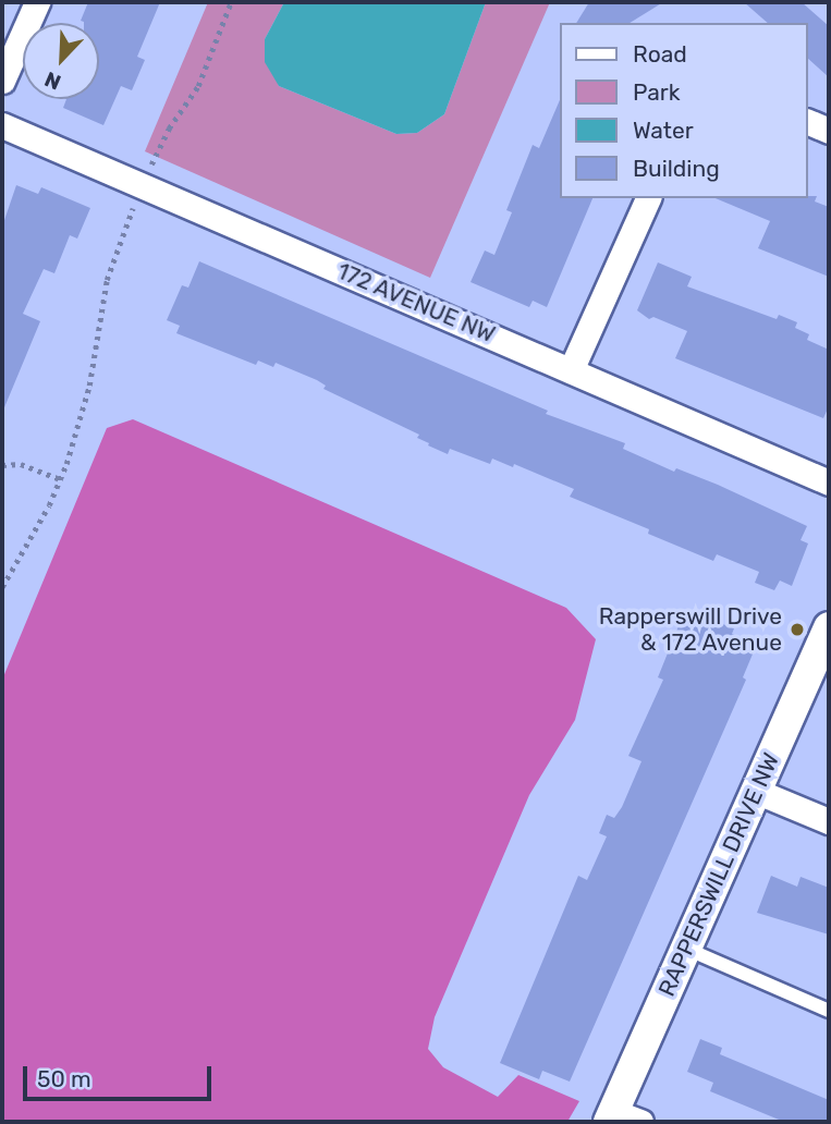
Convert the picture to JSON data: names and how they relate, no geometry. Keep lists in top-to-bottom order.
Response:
{
  "streets": {
    "street": ["172 AVENUE NW", "RAPPERSWILL DRIVE NW"]
  },
  "places": ["Rapperswill Drive & 172 Avenue"],
  "legend": [
    "Road",
    "Park",
    "Water",
    "Building"
  ],
  "scale_bar": "50 m",
  "north": "bottom left"
}
